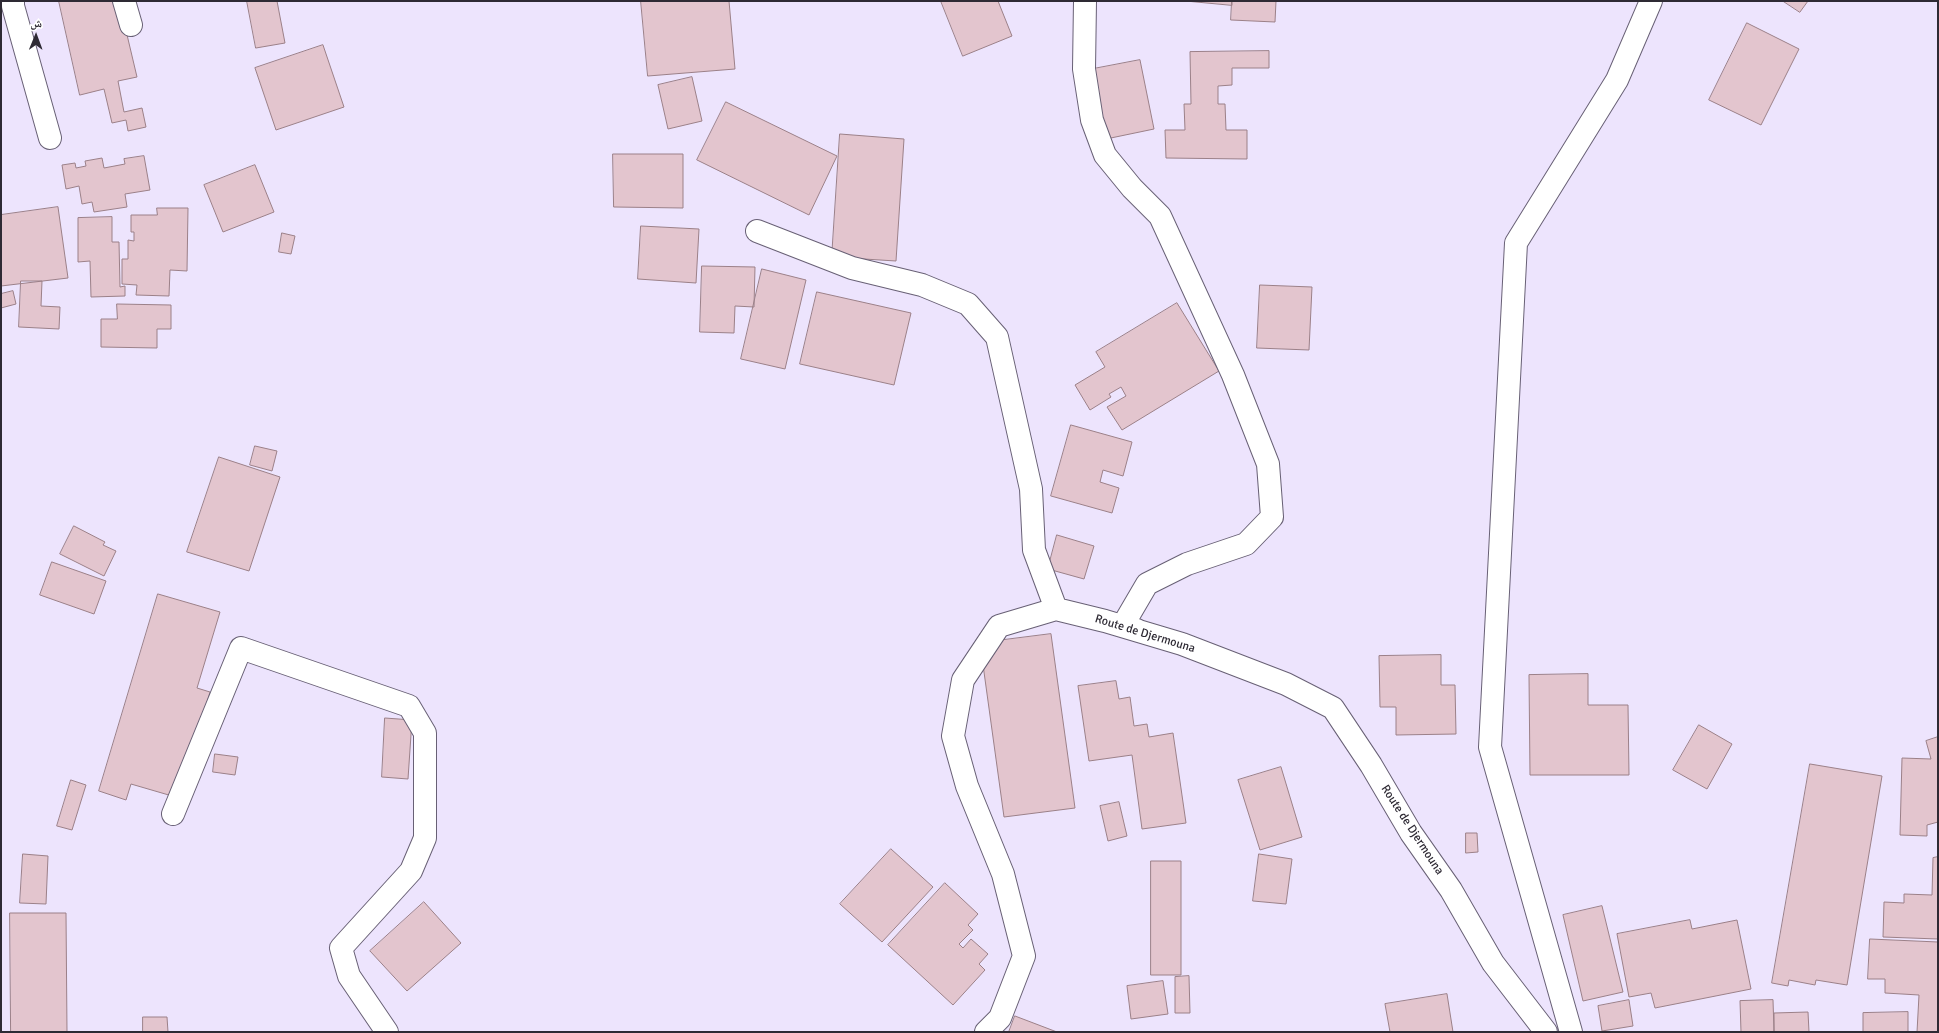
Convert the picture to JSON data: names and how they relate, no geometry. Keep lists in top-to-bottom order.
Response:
{
  "streets": {
    "street": ["Route de Djermouna"]
  },
  "north": "top"
}
